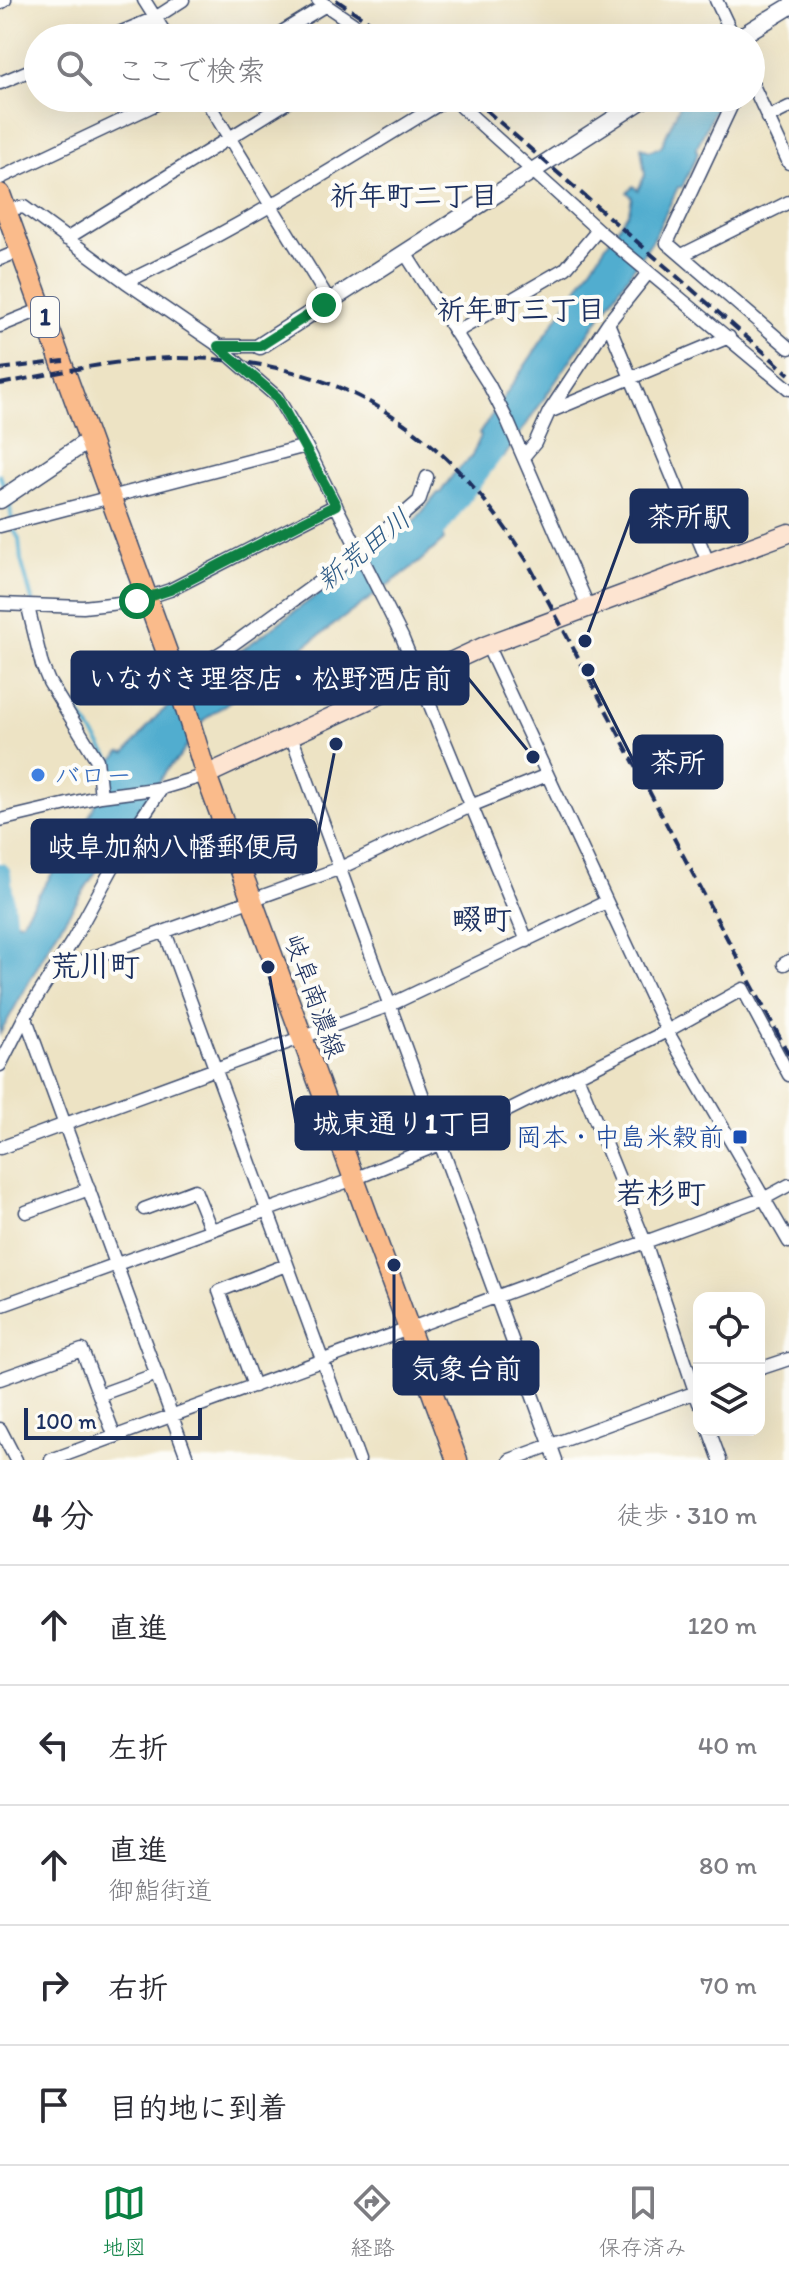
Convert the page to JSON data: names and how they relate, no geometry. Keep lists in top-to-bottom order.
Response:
{
  "streets": {
    "main road": ["1", "岐阜南濃線"]
  },
  "districts": [
    "祈年町二丁目",
    "祈年町三丁目",
    "畷町",
    "荒川町",
    "若杉町"
  ],
  "water": ["新荒田川"],
  "places": {
    "other": [
      "茶所駅",
      "茶所",
      "岐阜加納八幡郵便局",
      "いながき理容店・松野酒店前",
      "バロー",
      "城東通り1丁目",
      "気象台前"
    ],
    "transit": ["岡本・中島米穀前"]
  },
  "scale_bar": "100 m",
  "page": {
    "search": "ここで検索",
    "scale": "100 m",
    "heading": ["4 分", "徒歩 · 310 m"],
    "list": [
      ["直進", "120 m"],
      ["左折", "40 m"],
      ["直進", "御鮨街道", "80 m"],
      ["右折", "70 m"],
      "目的地に到着"
    ],
    "nav": ["地図", "経路", "保存済み"]
  }
}
